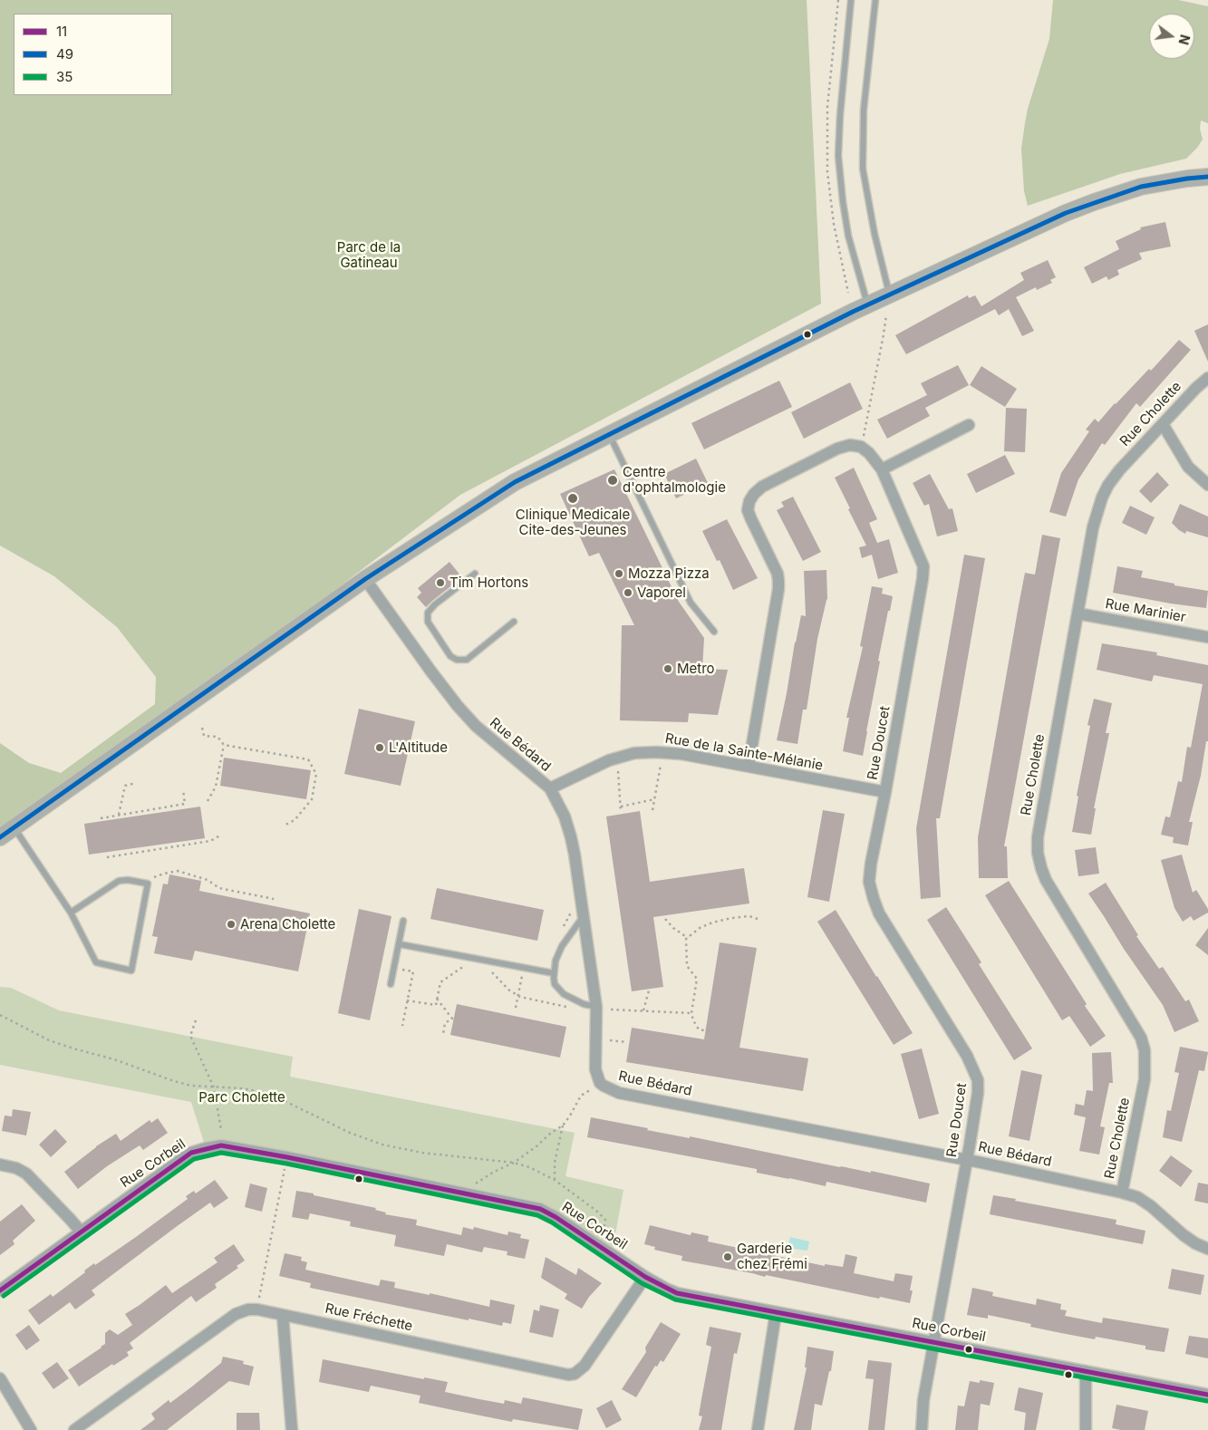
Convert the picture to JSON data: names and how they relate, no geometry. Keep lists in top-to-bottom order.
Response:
{
  "streets": {
    "street": [
      "Rue Cholette",
      "Rue Marinier",
      "Rue Doucet",
      "Rue Bédard",
      "Rue de la Sainte-Mélanie",
      "Rue Corbeil",
      "Rue Fréchette"
    ]
  },
  "crossings": [
    ["Rue Cholette", "Rue Marinier"],
    ["Rue Cholette", "Rue Bédard"],
    ["Rue Doucet", "Rue Bédard"],
    ["Rue Doucet", "Rue de la Sainte-Mélanie"],
    ["Rue Doucet", "Rue Corbeil"],
    ["Rue Bédard", "Rue de la Sainte-Mélanie"],
    ["Rue Corbeil", "Rue Fréchette"]
  ],
  "parks": ["Parc de la Gatineau", "Parc Cholette"],
  "places": [
    "Centre d'ophtalmologie",
    "Clinique Medicale Cite-des-Jeunes",
    "Mozza Pizza",
    "Tim Hortons",
    "Vaporel",
    "Metro",
    "L'Altitude",
    "Arena Cholette",
    "Garderie chez Frémi"
  ],
  "lines": ["transit line 49", "transit line 11", "transit line 35"],
  "legend": ["11", "49", "35"],
  "north": "right"
}
